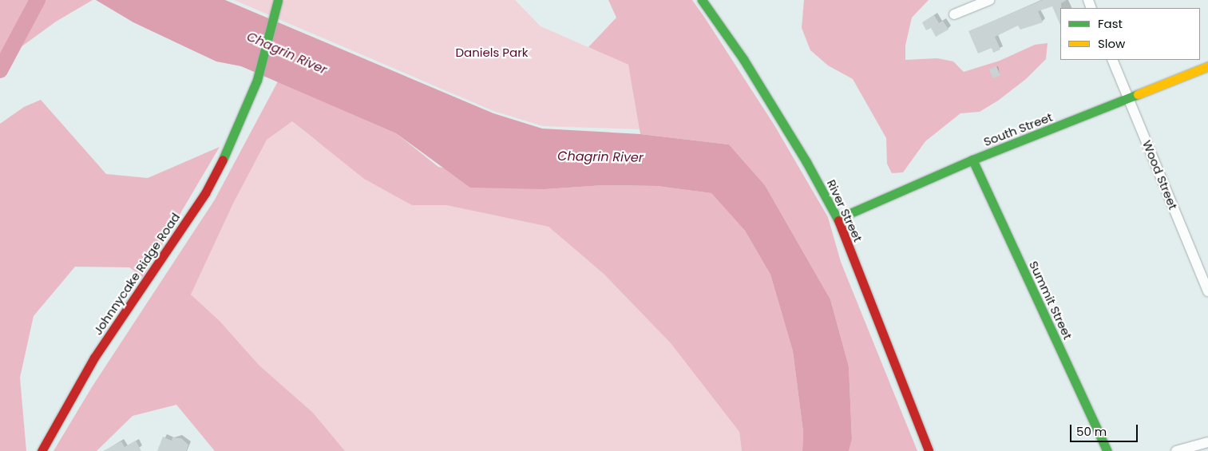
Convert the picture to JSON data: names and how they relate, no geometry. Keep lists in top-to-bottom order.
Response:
{
  "streets": {
    "main road": [
      "South Street",
      "River Street",
      "Johnnycake Ridge Road",
      "Summit Street"
    ],
    "street": ["Wood Street"]
  },
  "crossings": [
    ["South Street", "Wood Street"],
    ["South Street", "River Street"],
    ["South Street", "Summit Street"]
  ],
  "water": ["Chagrin River"],
  "parks": ["Daniels Park"],
  "legend": ["Fast", "Slow"],
  "scale_bar": "50 m"
}
